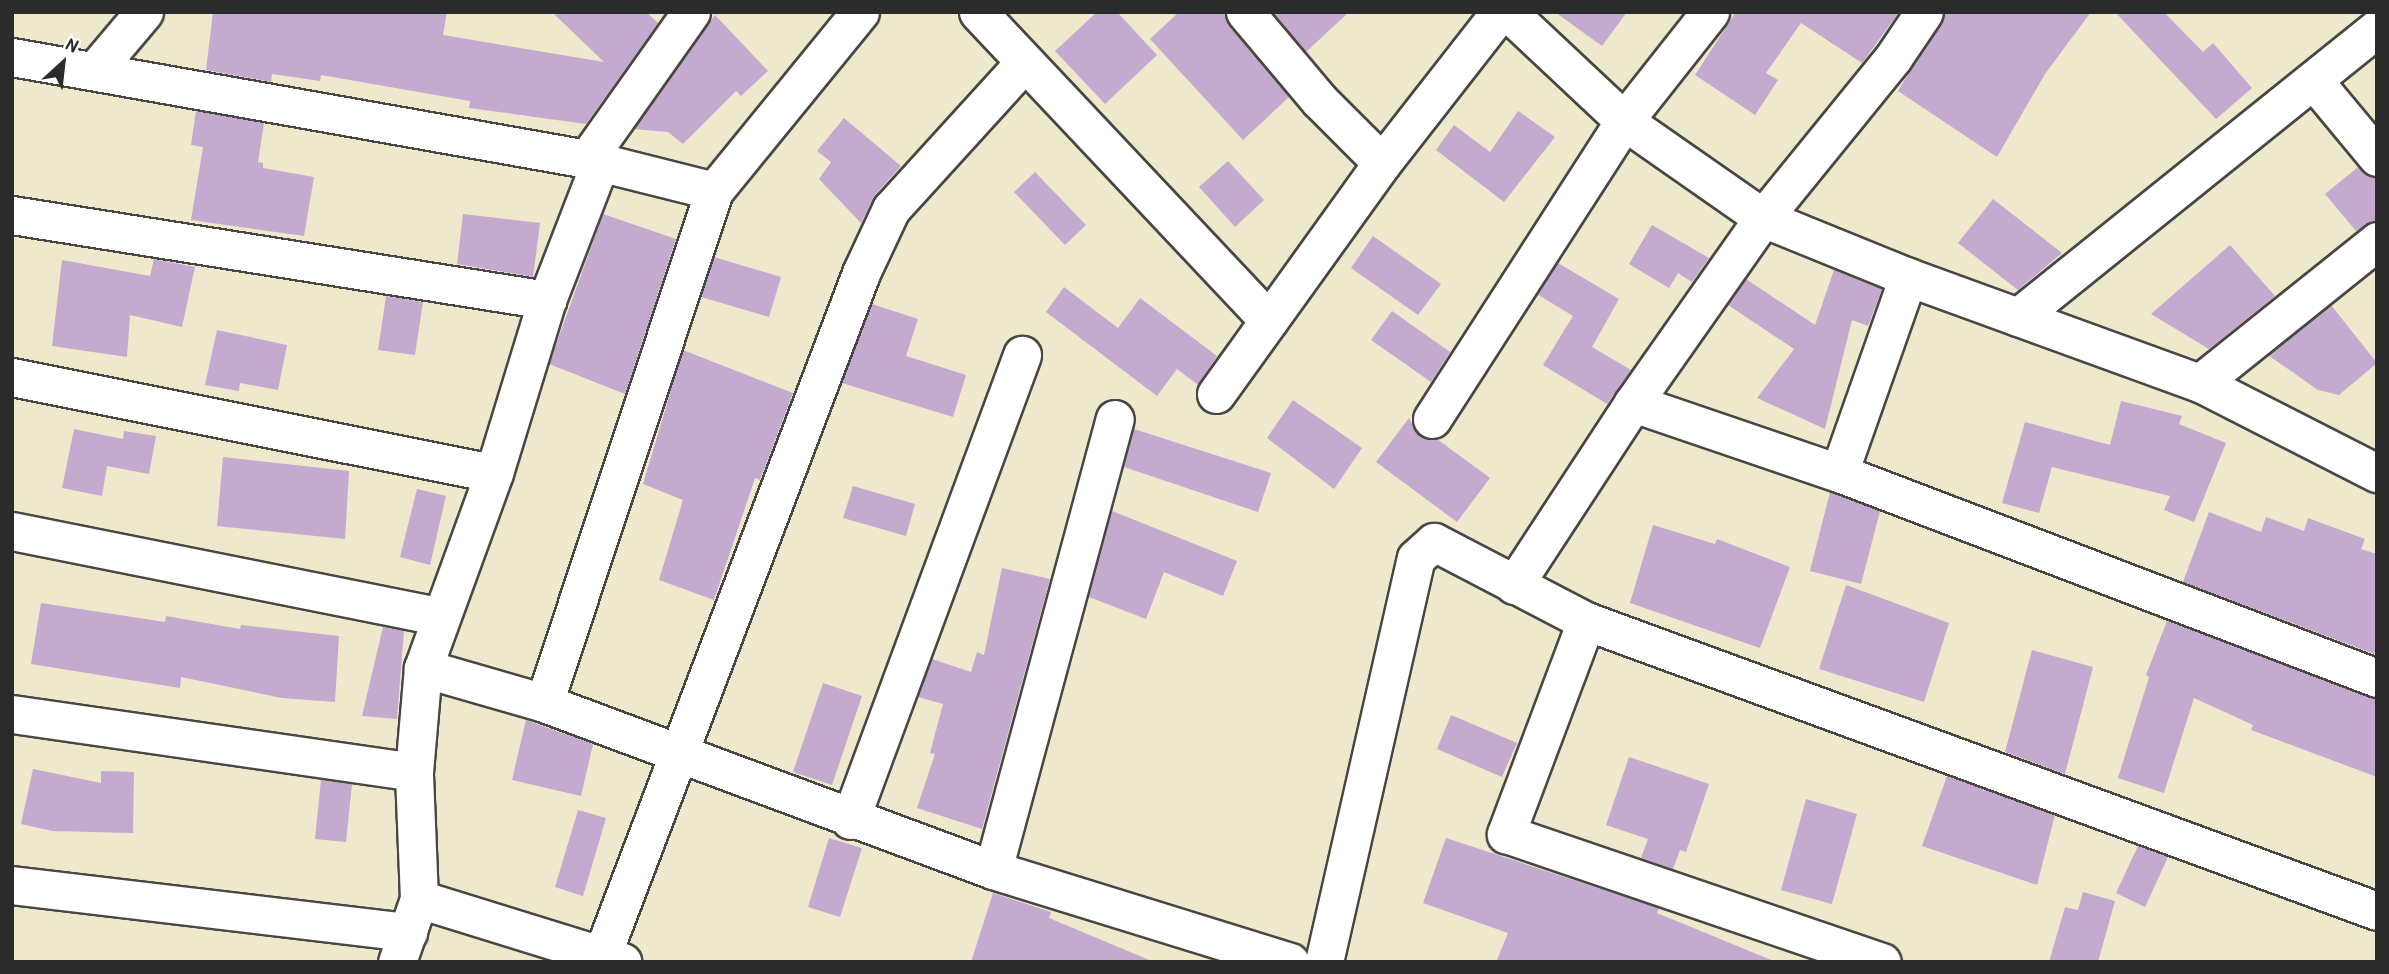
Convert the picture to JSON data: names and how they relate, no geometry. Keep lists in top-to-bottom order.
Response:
{
  "north": "top right"
}
